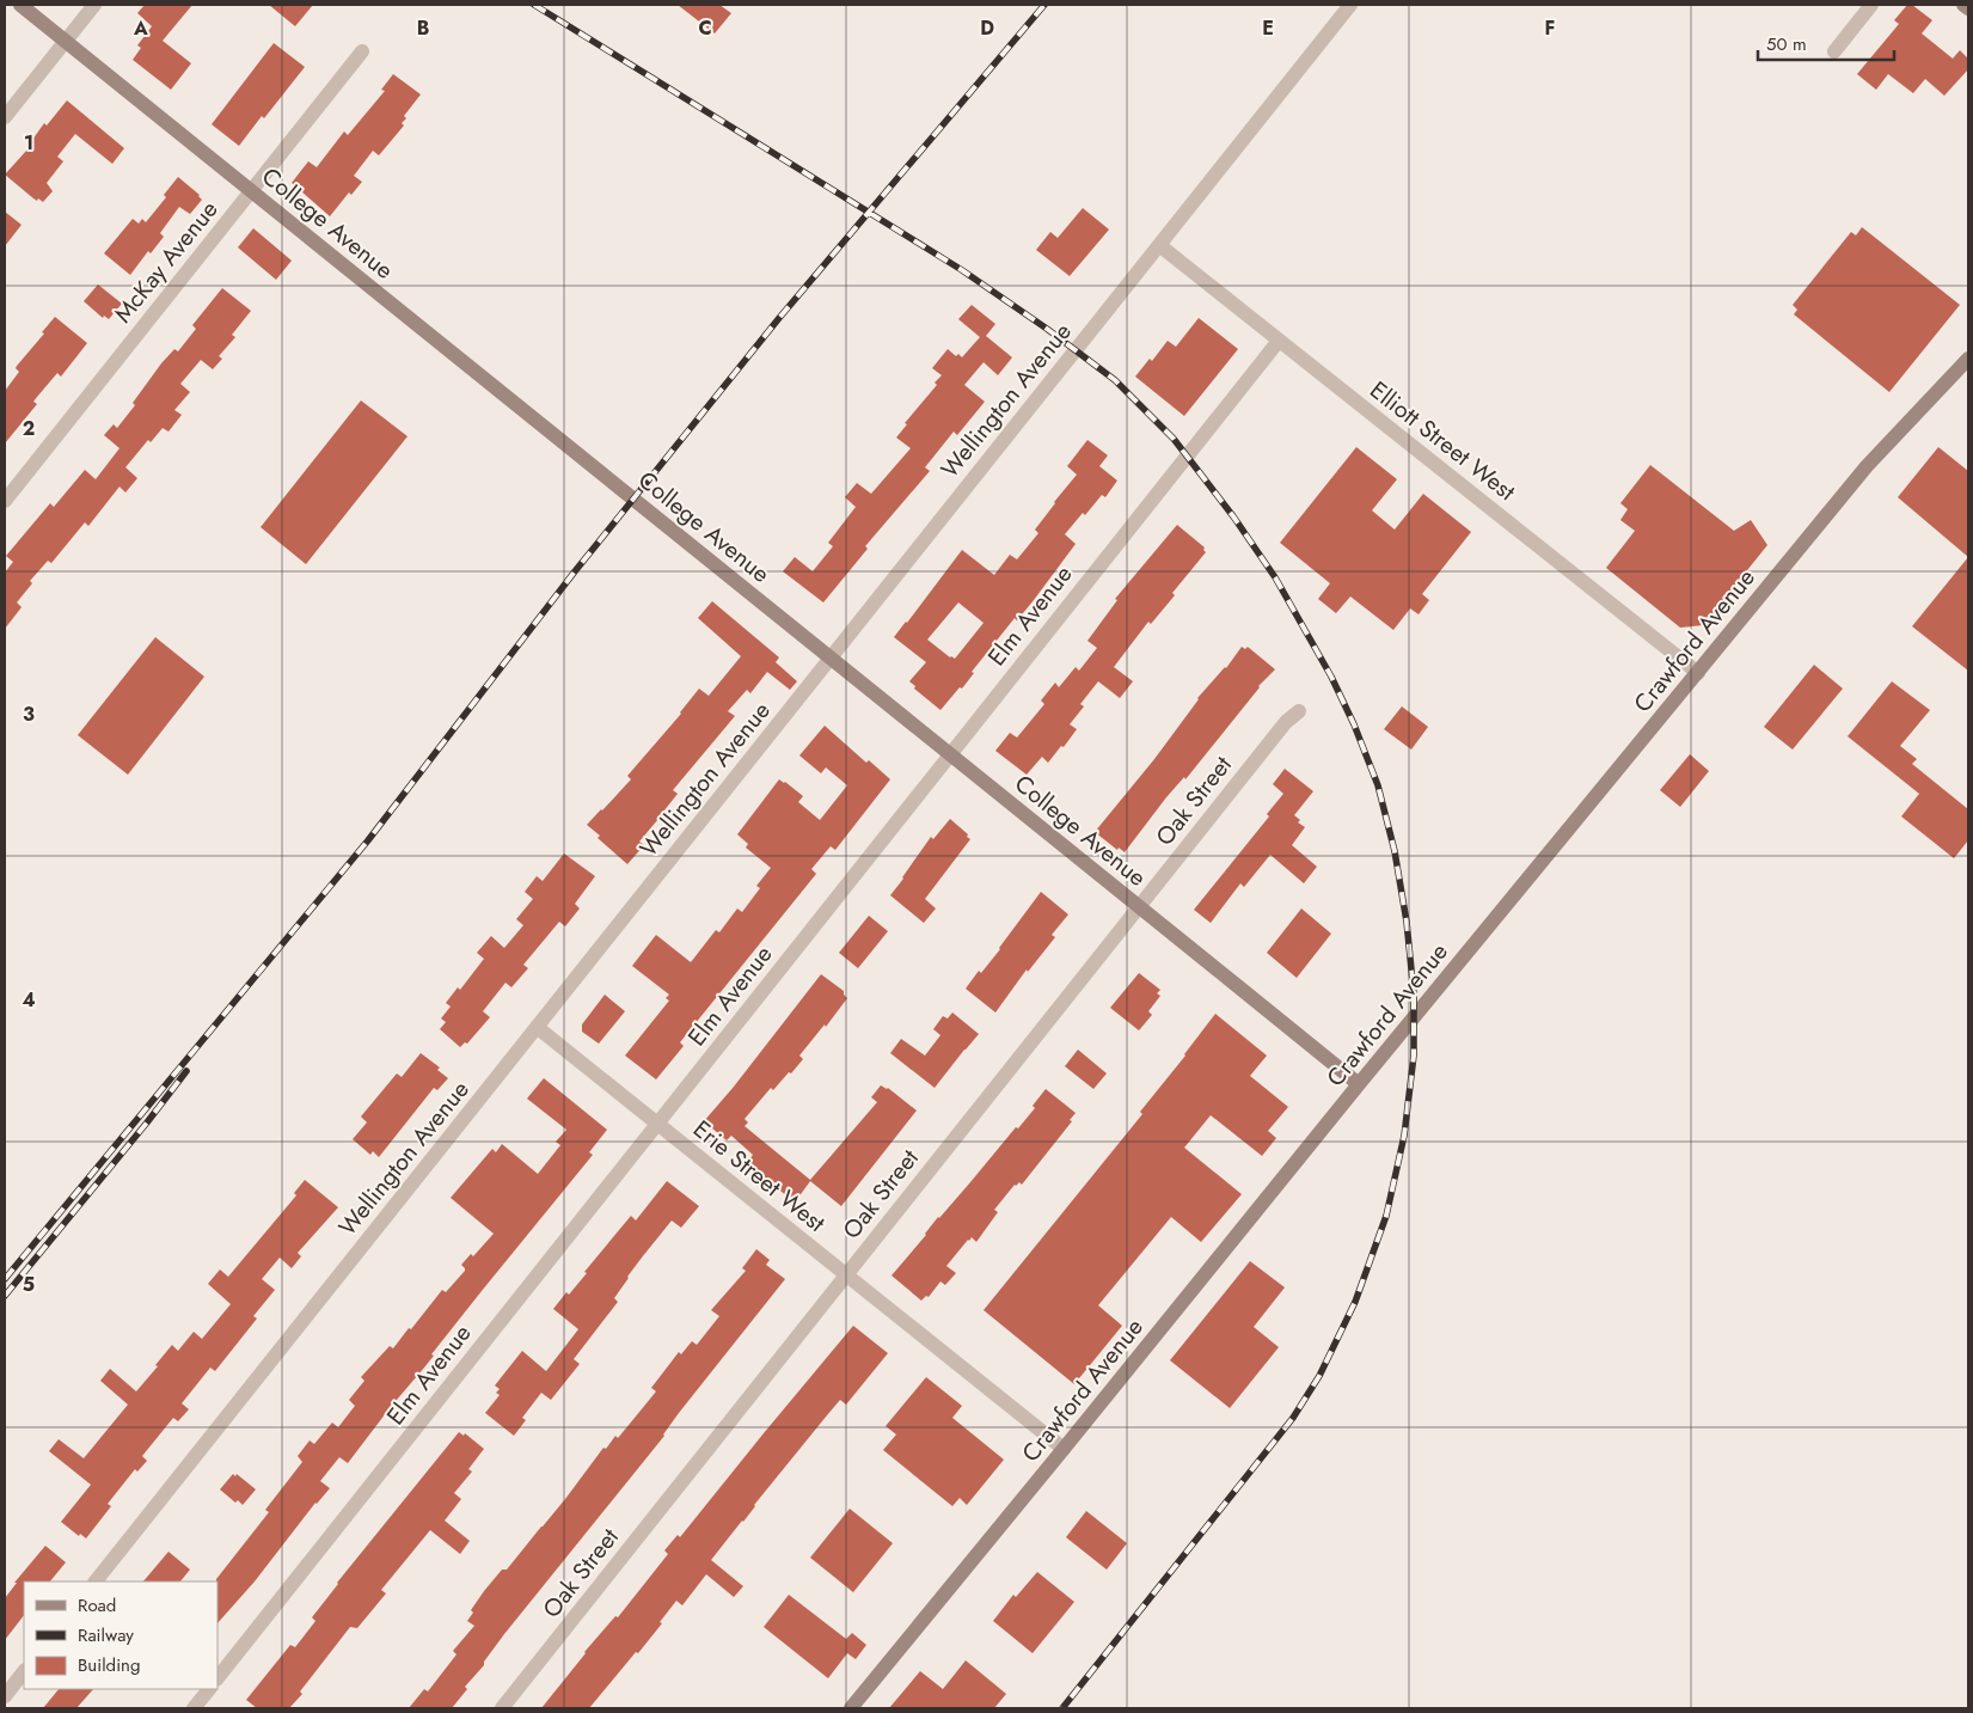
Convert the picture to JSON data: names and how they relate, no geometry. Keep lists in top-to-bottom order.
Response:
{
  "streets": {
    "street": [
      "College Avenue",
      "McKay Avenue",
      "Wellington Avenue",
      "Elliott Street West",
      "Elm Avenue",
      "Crawford Avenue",
      "Oak Street",
      "Erie Street West"
    ]
  },
  "crossings": [
    ["College Avenue", "McKay Avenue"],
    ["College Avenue", "Wellington Avenue"],
    ["College Avenue", "Elm Avenue"],
    ["College Avenue", "Crawford Avenue"],
    ["College Avenue", "Oak Street"],
    ["Wellington Avenue", "Elliott Street West"],
    ["Wellington Avenue", "Erie Street West"],
    ["Elliott Street West", "Elm Avenue"],
    ["Elliott Street West", "Crawford Avenue"],
    ["Elm Avenue", "Erie Street West"],
    ["Crawford Avenue", "Erie Street West"],
    ["Oak Street", "Erie Street West"]
  ],
  "legend": ["Road", "Railway", "Building"],
  "scale_bar": "50 m",
  "grid": {
    "columns": [
      "A",
      "B",
      "C",
      "D",
      "E",
      "F"
    ],
    "rows": [
      "1",
      "2",
      "3",
      "4",
      "5"
    ]
  }
}
